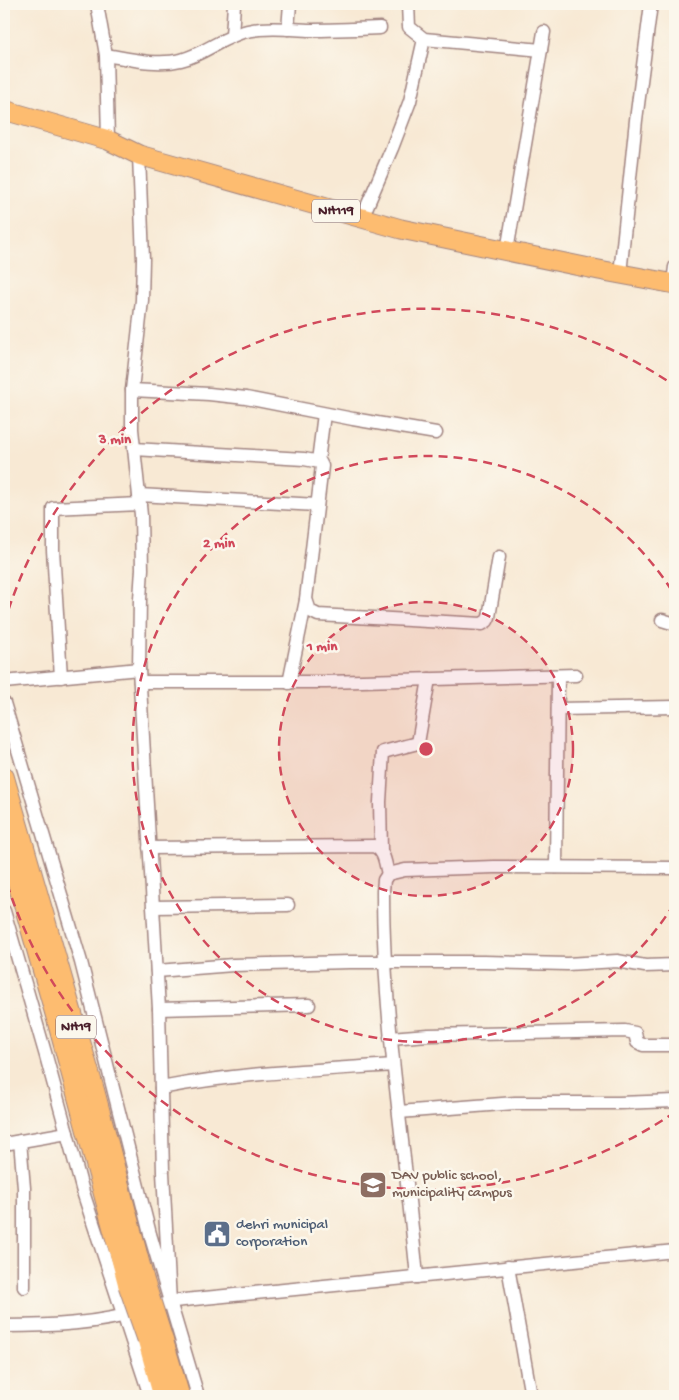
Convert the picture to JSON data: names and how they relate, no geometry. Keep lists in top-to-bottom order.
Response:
{
  "streets": {
    "highway": ["NH119", "NH19"]
  },
  "places": {
    "school or university": ["DAV public school, municipality campus"],
    "public building": ["dehri municipal corporation"]
  },
  "rings": ["3 min", "2 min", "1 min"]
}
